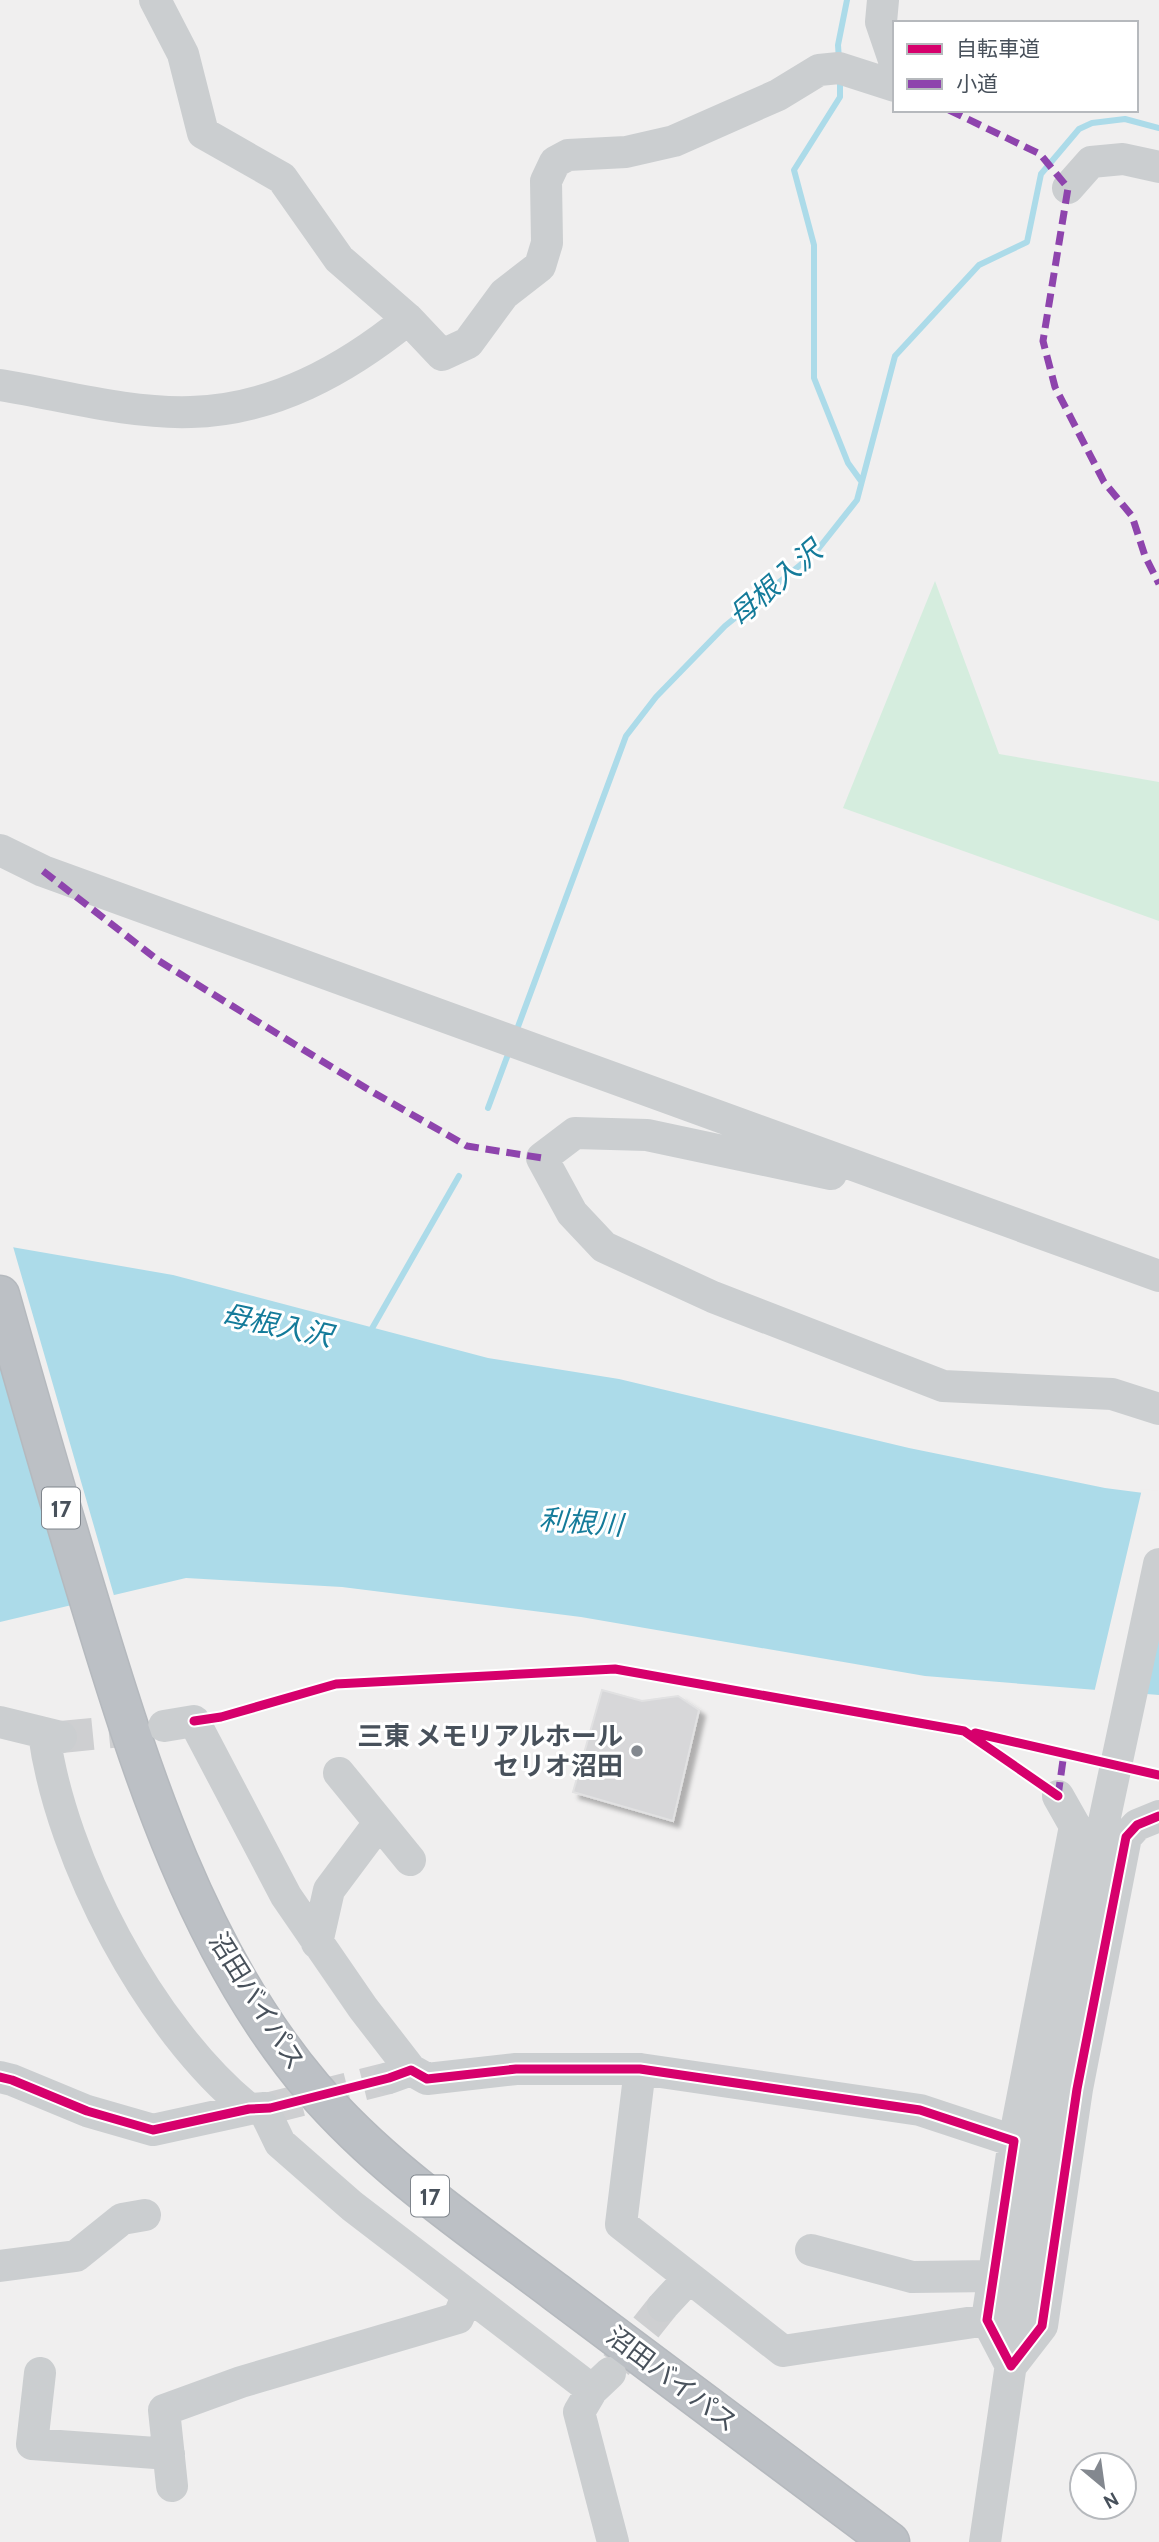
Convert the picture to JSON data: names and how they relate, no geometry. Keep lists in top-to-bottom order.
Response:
{
  "streets": {
    "highway": ["17", "沼田バイパス"]
  },
  "water": ["母根入沢", "利根川"],
  "places": ["三東 メモリアルホール セリオ沼田"],
  "legend": ["自転車道", "小道"],
  "north": "bottom right"
}
